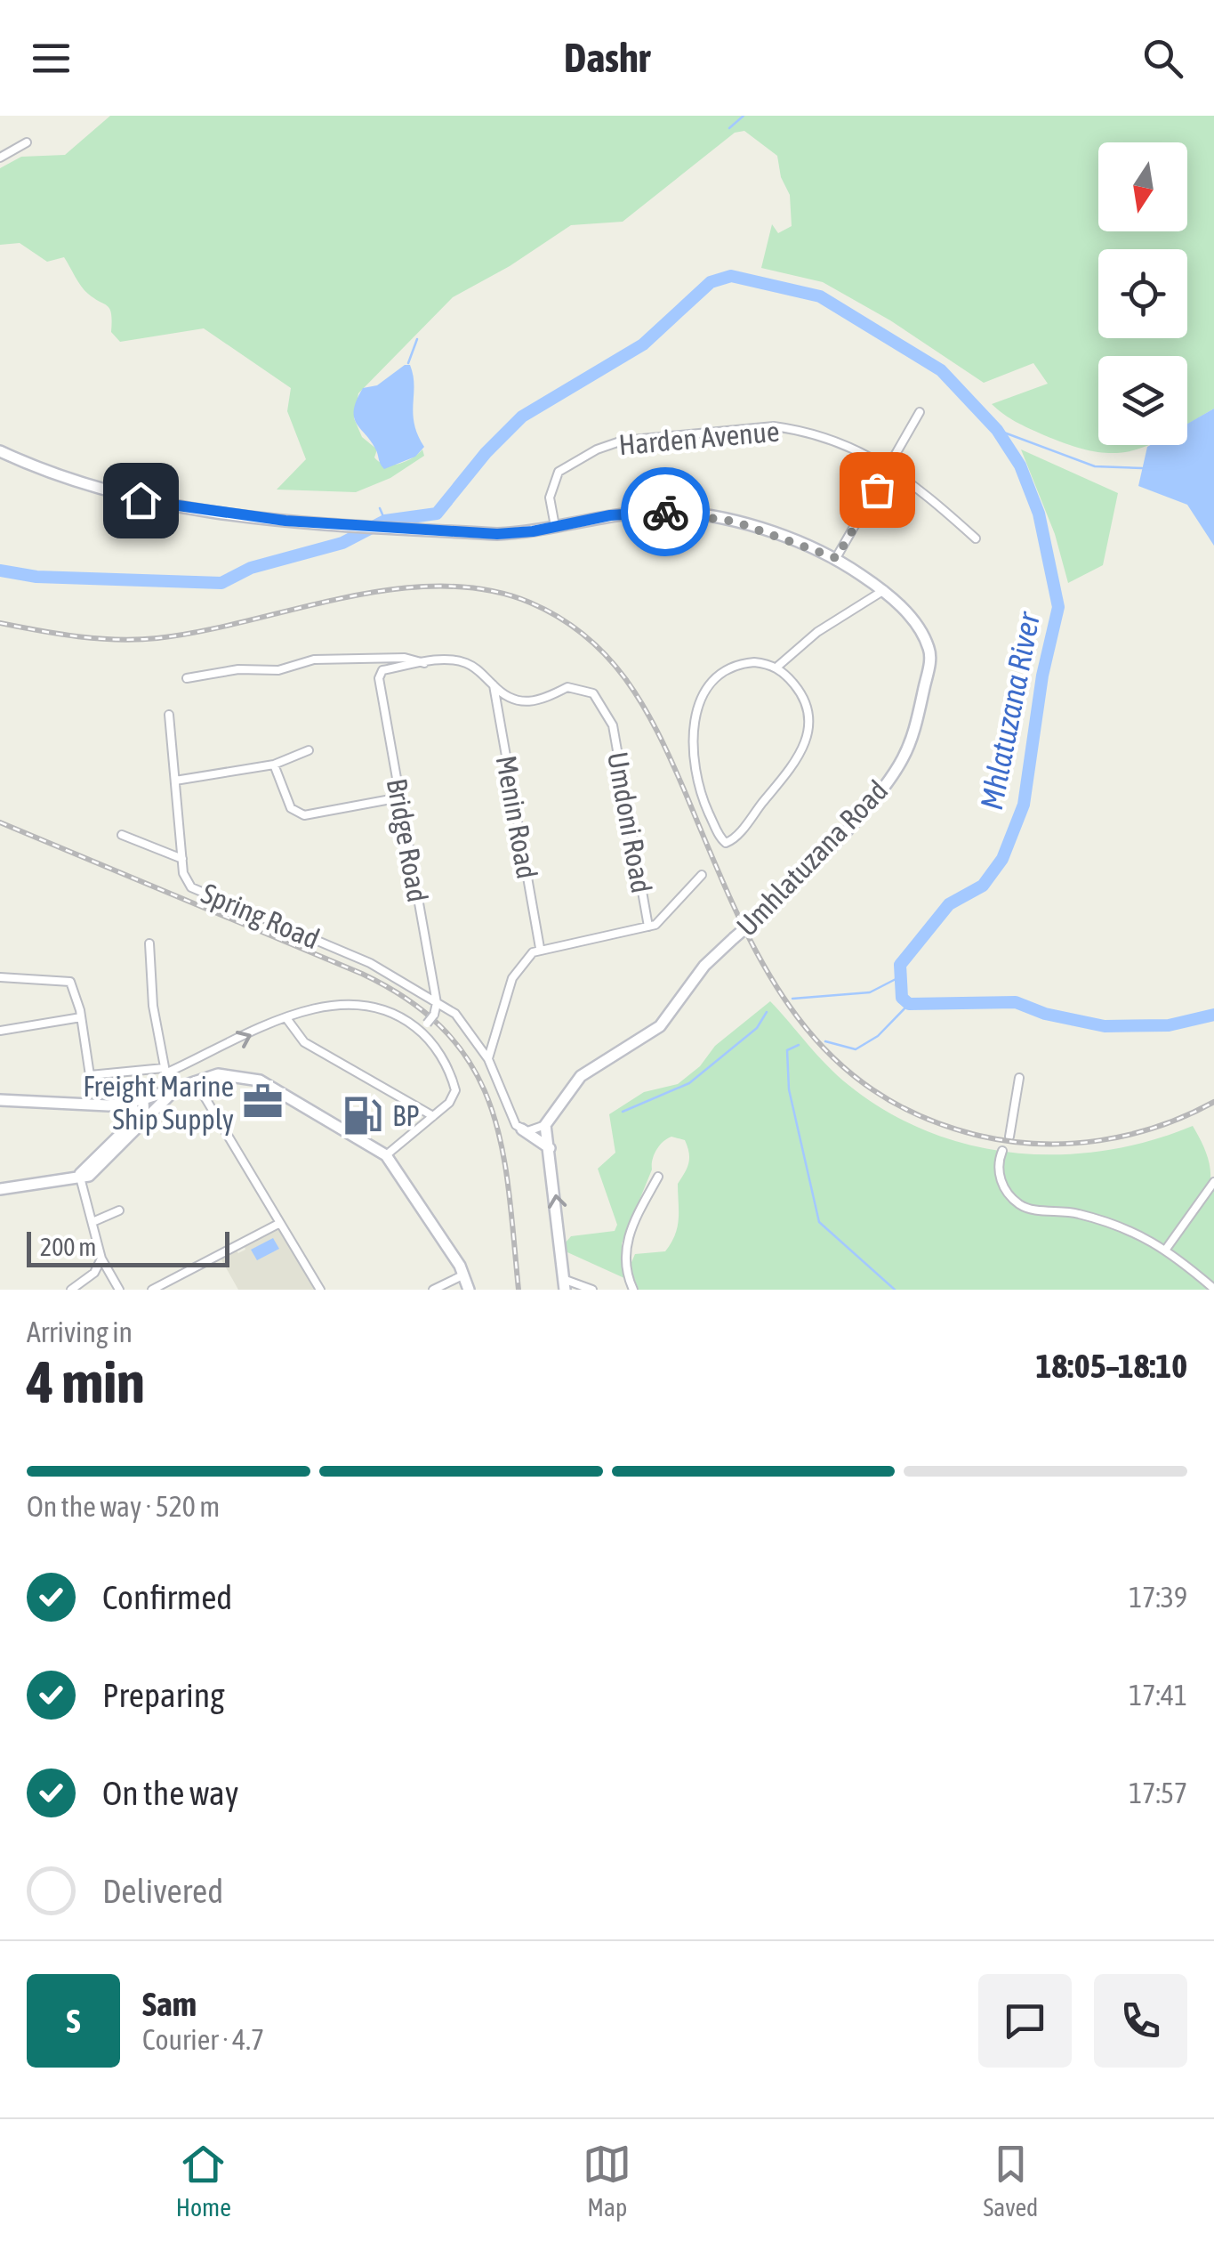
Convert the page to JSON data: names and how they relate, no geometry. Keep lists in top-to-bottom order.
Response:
{
  "streets": {
    "street": [
      "Harden Avenue",
      "Menin Road",
      "Umdoni Road",
      "Bridge Road",
      "Umhlatuzana Road",
      "Spring Road"
    ]
  },
  "crossings": [
    ["Harden Avenue", "Umhlatuzana Road"],
    ["Menin Road", "Umdoni Road"],
    ["Bridge Road", "Spring Road"]
  ],
  "water": ["Mhlatuzana River"],
  "places": {
    "office": ["Freight Marine Ship Supply"],
    "fuel station": ["BP"]
  },
  "scale_bar": "200 m",
  "north": "bottom",
  "page": {
    "header": "Dashr",
    "scale": "200 m",
    "heading": ["4 min", "Arriving in", "18:05–18:10"],
    "panel": ["Sam", "Courier · 4.7"],
    "bar": "On the way · 520 m",
    "list": [
      ["Confirmed", "17:39"],
      ["Preparing", "17:41"],
      ["On the way", "17:57"],
      "Delivered"
    ],
    "round": "S",
    "tabs": ["Home", "Map", "Saved"]
  }
}
